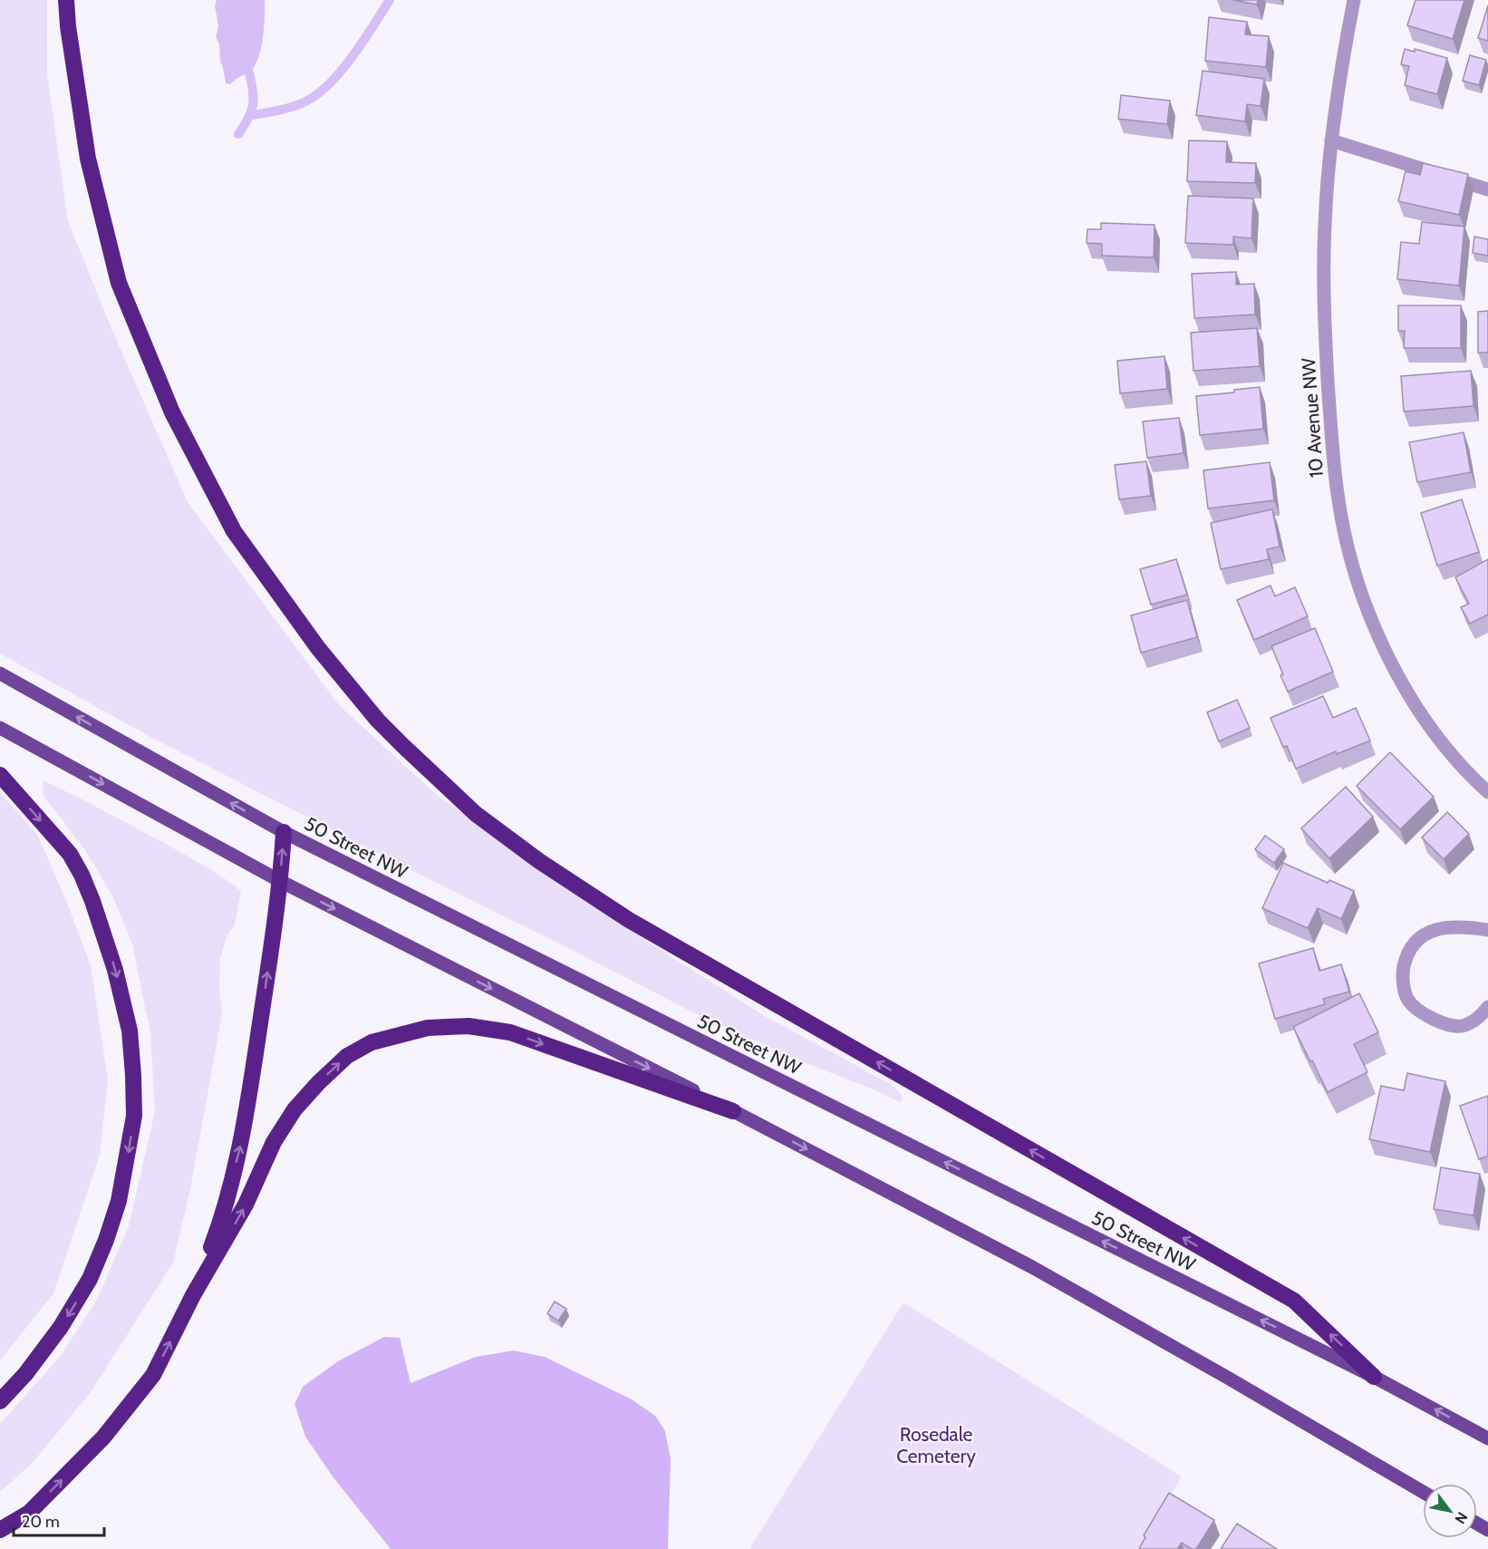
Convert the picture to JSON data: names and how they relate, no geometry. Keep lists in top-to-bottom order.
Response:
{
  "streets": {
    "main road": ["50 Street NW"],
    "street": ["10 Avenue NW"]
  },
  "parks": ["Rosedale Cemetery"],
  "scale_bar": "20 m",
  "north": "bottom right"
}
